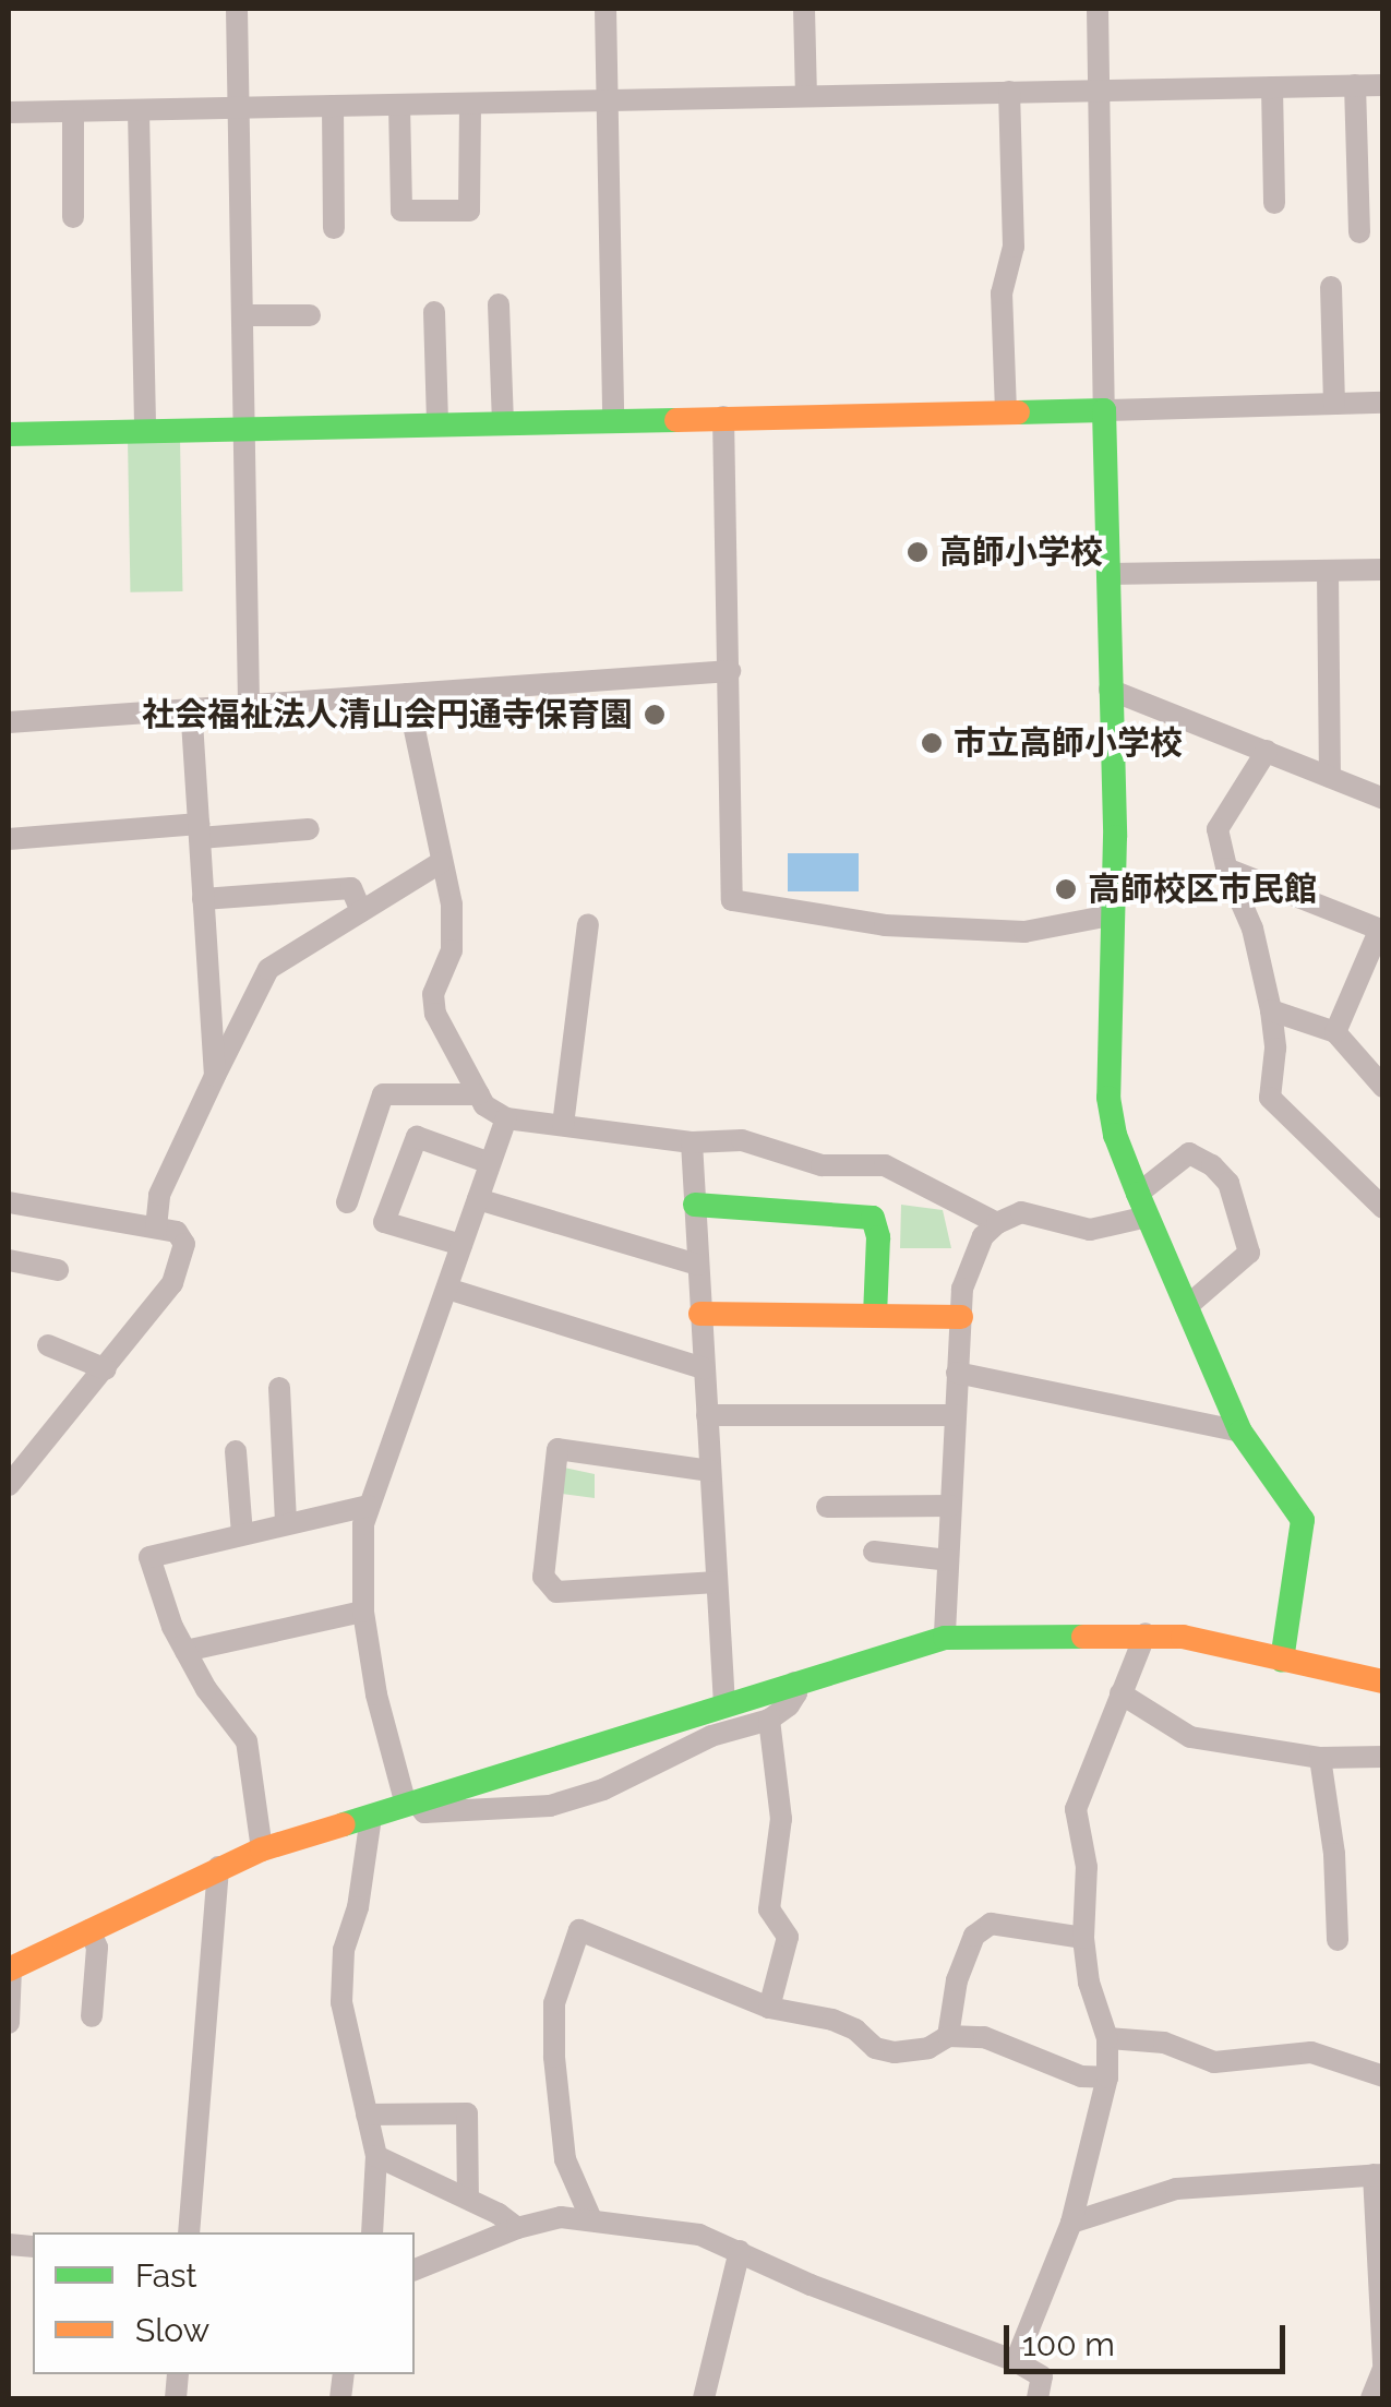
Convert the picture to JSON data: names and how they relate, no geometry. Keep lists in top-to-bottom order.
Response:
{
  "places": [
    "高師小学校",
    "社会福祉法人清山会円通寺保育園",
    "市立高師小学校",
    "高師校区市民館"
  ],
  "legend": ["Fast", "Slow"],
  "scale_bar": "100 m"
}
